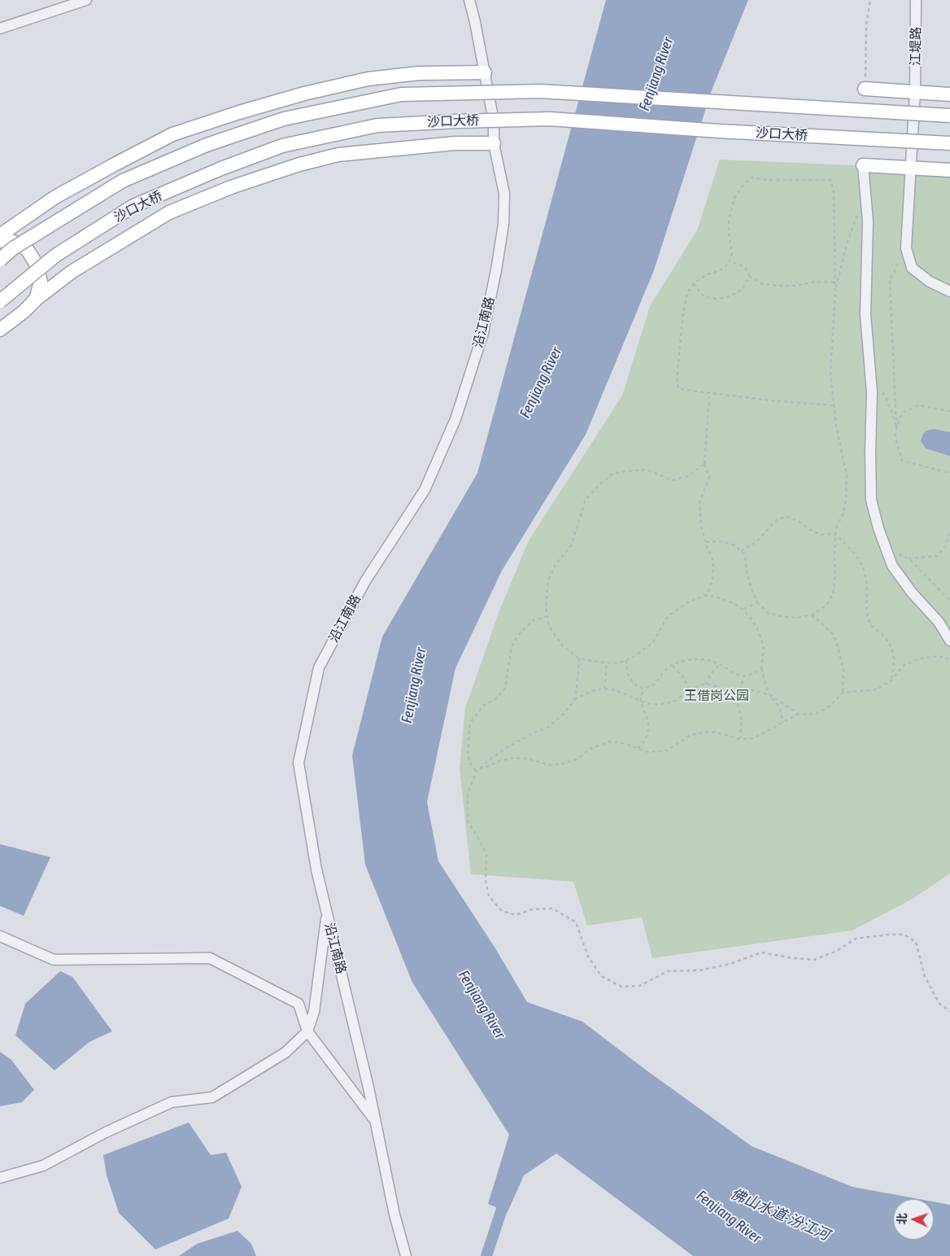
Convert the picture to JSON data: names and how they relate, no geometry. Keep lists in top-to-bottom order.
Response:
{
  "streets": {
    "main road": ["沙口大桥"],
    "street": ["江堤路", "沿江南路"]
  },
  "water": ["Fenjiang River", "佛山水道-汾江河"],
  "parks": ["王借岗公园"],
  "north": "left"
}
